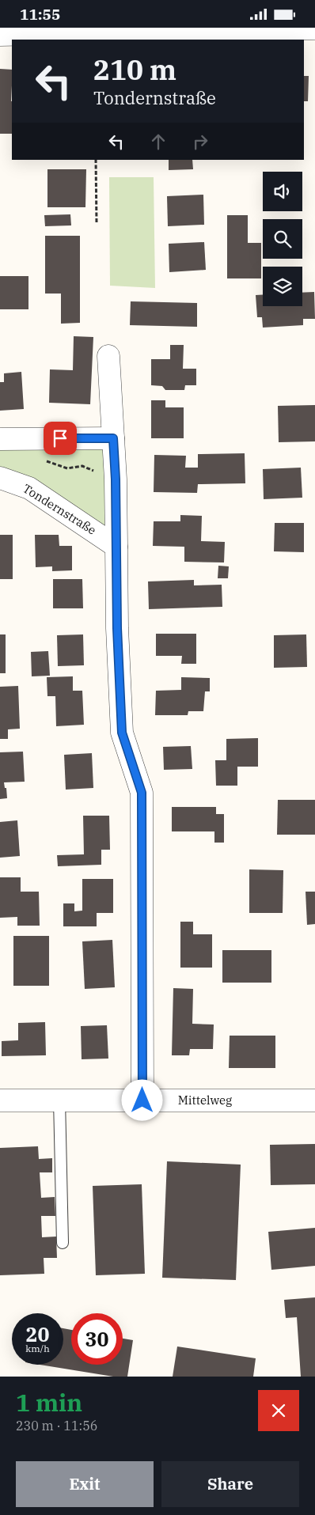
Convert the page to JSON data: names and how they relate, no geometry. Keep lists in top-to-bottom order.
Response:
{
  "streets": {
    "street": ["Tondernstraße", "Mittelweg"]
  },
  "crossings": [
    ["Tondernstraße", "Mittelweg"]
  ],
  "page": {
    "status": "11:55",
    "turn": ["210 m", "Tondernstraße"],
    "speed": "20 km/h",
    "limit": "30",
    "heading": ["1 min", "230 m · 11:56"],
    "buttons": ["Exit", "Share"]
  }
}
